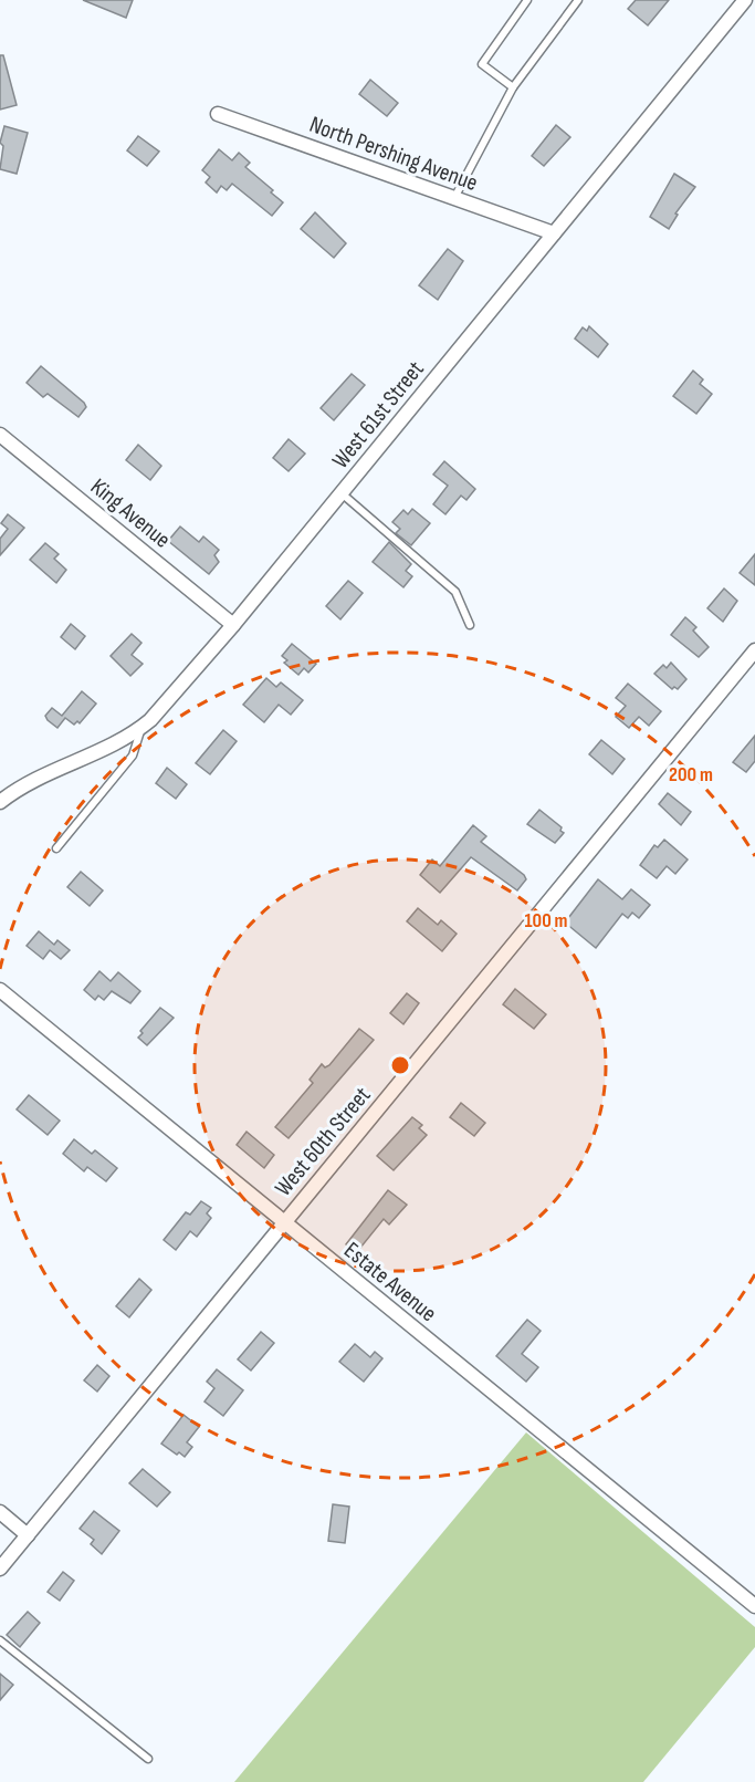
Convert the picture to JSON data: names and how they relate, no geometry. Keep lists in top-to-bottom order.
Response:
{
  "streets": {
    "street": [
      "North Pershing Avenue",
      "West 61st Street",
      "King Avenue",
      "West 60th Street",
      "Estate Avenue"
    ]
  },
  "crossings": [
    ["North Pershing Avenue", "West 61st Street"],
    ["West 61st Street", "King Avenue"],
    ["West 60th Street", "Estate Avenue"]
  ],
  "rings": ["200 m", "100 m"]
}
